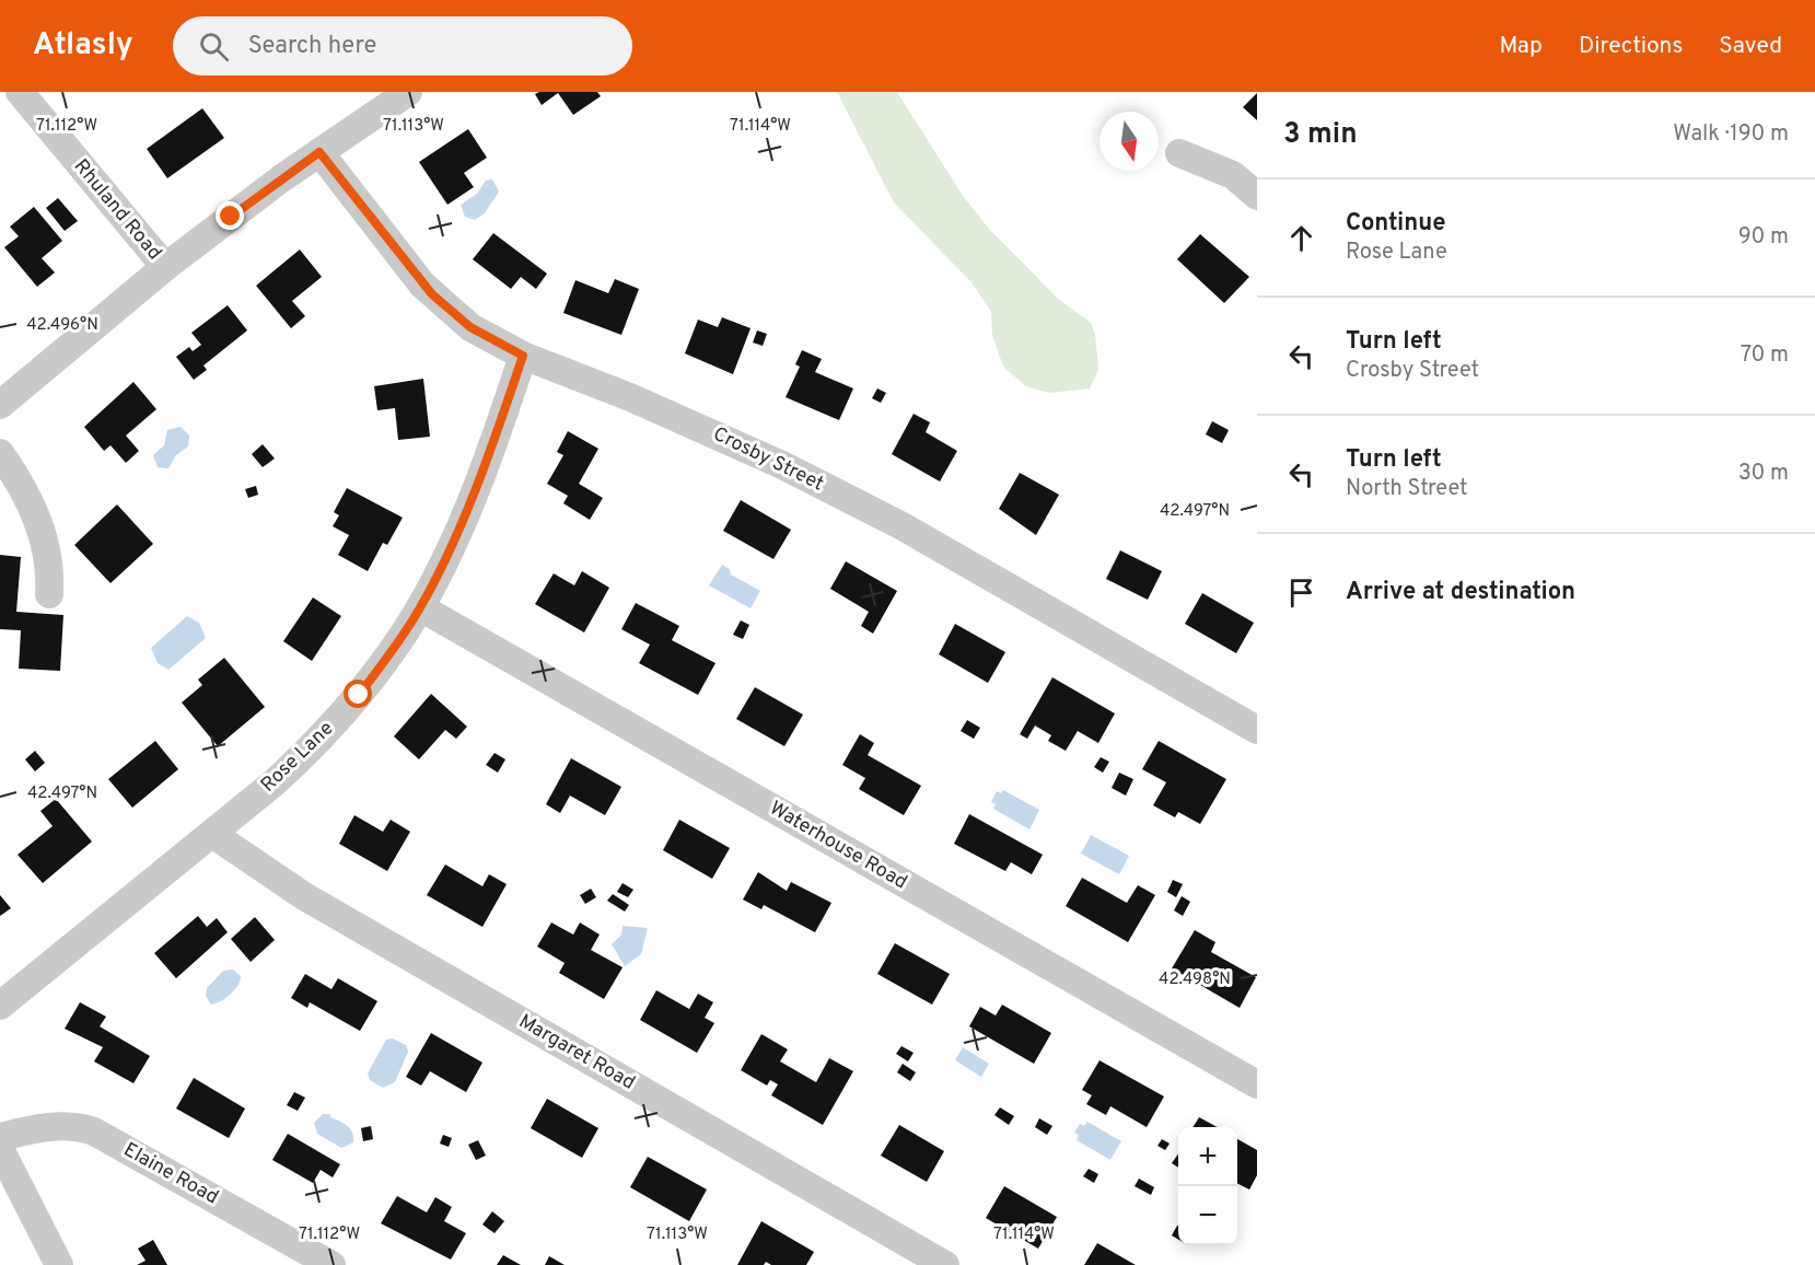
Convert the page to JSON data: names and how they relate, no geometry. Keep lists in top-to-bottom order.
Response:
{
  "streets": {
    "street": [
      "Rhuland Road",
      "Crosby Street",
      "Rose Lane",
      "Waterhouse Road",
      "Margaret Road",
      "Elaine Road"
    ]
  },
  "crossings": [
    ["Crosby Street", "Rose Lane"],
    ["Rose Lane", "Waterhouse Road"],
    ["Rose Lane", "Margaret Road"]
  ],
  "north": "bottom",
  "page": {
    "header": "Atlasly",
    "search": "Search here",
    "nav": ["Map", "Directions", "Saved"],
    "heading": ["3 min", "Walk · 190 m"],
    "list": [
      ["Continue", "Rose Lane", "90 m"],
      ["Turn left", "Crosby Street", "70 m"],
      ["Turn left", "North Street", "30 m"],
      "Arrive at destination"
    ],
    "map_buttons": ["+", "−"]
  },
  "coordinates": [
    "71.112°W",
    "71.113°W",
    "71.114°W",
    "42.496°N",
    "42.497°N",
    "42.498°N"
  ]
}
